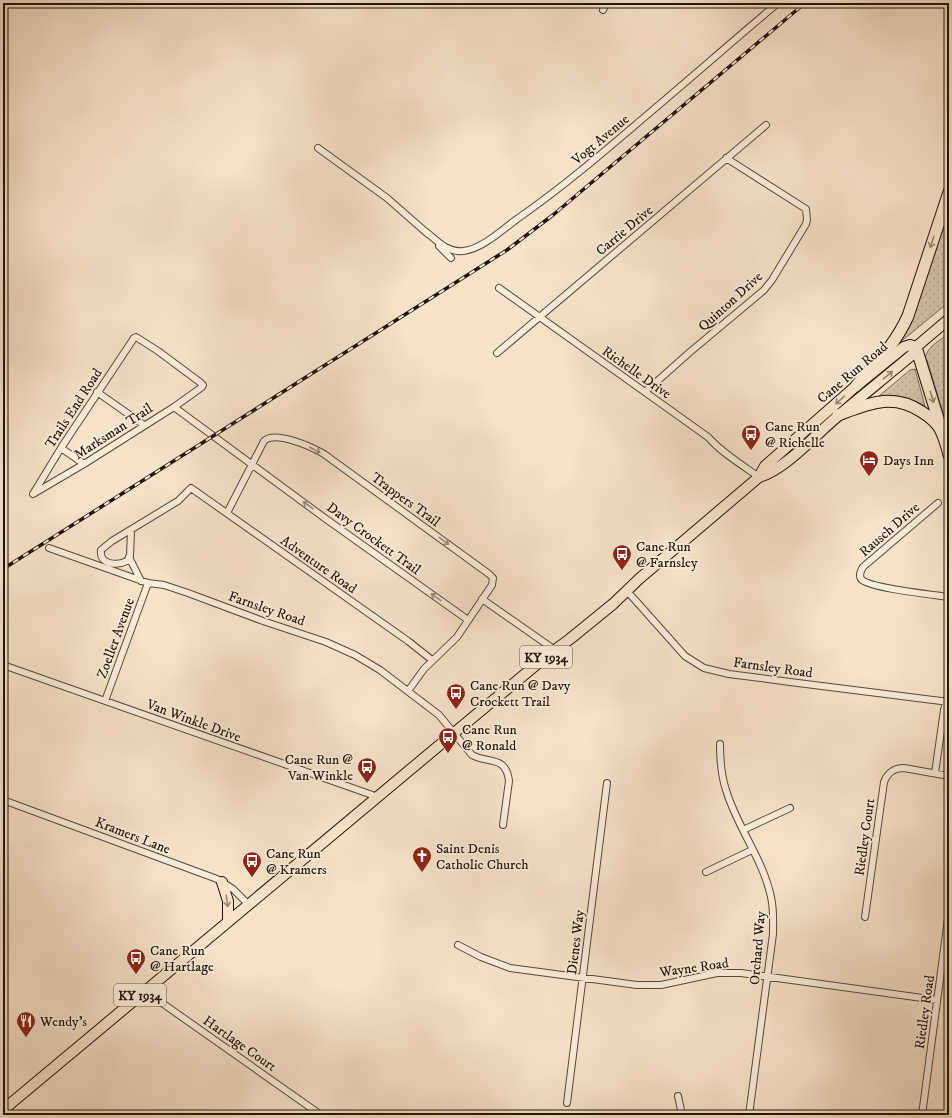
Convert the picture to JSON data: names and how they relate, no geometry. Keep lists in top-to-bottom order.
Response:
{
  "streets": {
    "highway": ["Cane Run Road", "KY 1934"],
    "street": [
      "Vogt Avenue",
      "Carrie Drive",
      "Quinton Drive",
      "Richelle Drive",
      "Trails End Road",
      "Marksman Trail",
      "Trappers Trail",
      "Rausch Drive",
      "Davy Crockett Trail",
      "Adventure Road",
      "Farnsley Road",
      "Zoeller Avenue",
      "Van Winkle Drive",
      "Kramers Lane",
      "Riedley Court",
      "Dienes Way",
      "Orchard Way",
      "Wayne Road",
      "Riedley Road",
      "Hartlage Court"
    ]
  },
  "crossings": [
    ["Carrie Drive", "Quinton Drive"],
    ["Carrie Drive", "Richelle Drive"],
    ["Quinton Drive", "Richelle Drive"],
    ["Richelle Drive", "Cane Run Road"],
    ["Cane Run Road", "Farnsley Road"],
    ["Cane Run Road", "Van Winkle Drive"],
    ["Cane Run Road", "Kramers Lane"],
    ["Cane Run Road", "Hartlage Court"],
    ["Trails End Road", "Marksman Trail"],
    ["Marksman Trail", "Davy Crockett Trail"],
    ["Trappers Trail", "Davy Crockett Trail"],
    ["Farnsley Road", "Zoeller Avenue"],
    ["Zoeller Avenue", "Van Winkle Drive"],
    ["Dienes Way", "Wayne Road"],
    ["Orchard Way", "Wayne Road"],
    ["Wayne Road", "Riedley Road"]
  ],
  "one_way": ["Trappers Trail", "Davy Crockett Trail"],
  "places": {
    "bus stop": [
      "Cane Run @ Richelle",
      "Cane Run @ Farnsley",
      "Cane Run @ Davy Crockett Trail",
      "Cane Run @ Ronald",
      "Cane Run @ Van Winkle",
      "Cane Run @ Kramers",
      "Cane Run @ Hartlage"
    ],
    "hotel": ["Days Inn"],
    "church": ["Saint Denis Catholic Church"],
    "restaurant": ["Wendy's"]
  }
}
